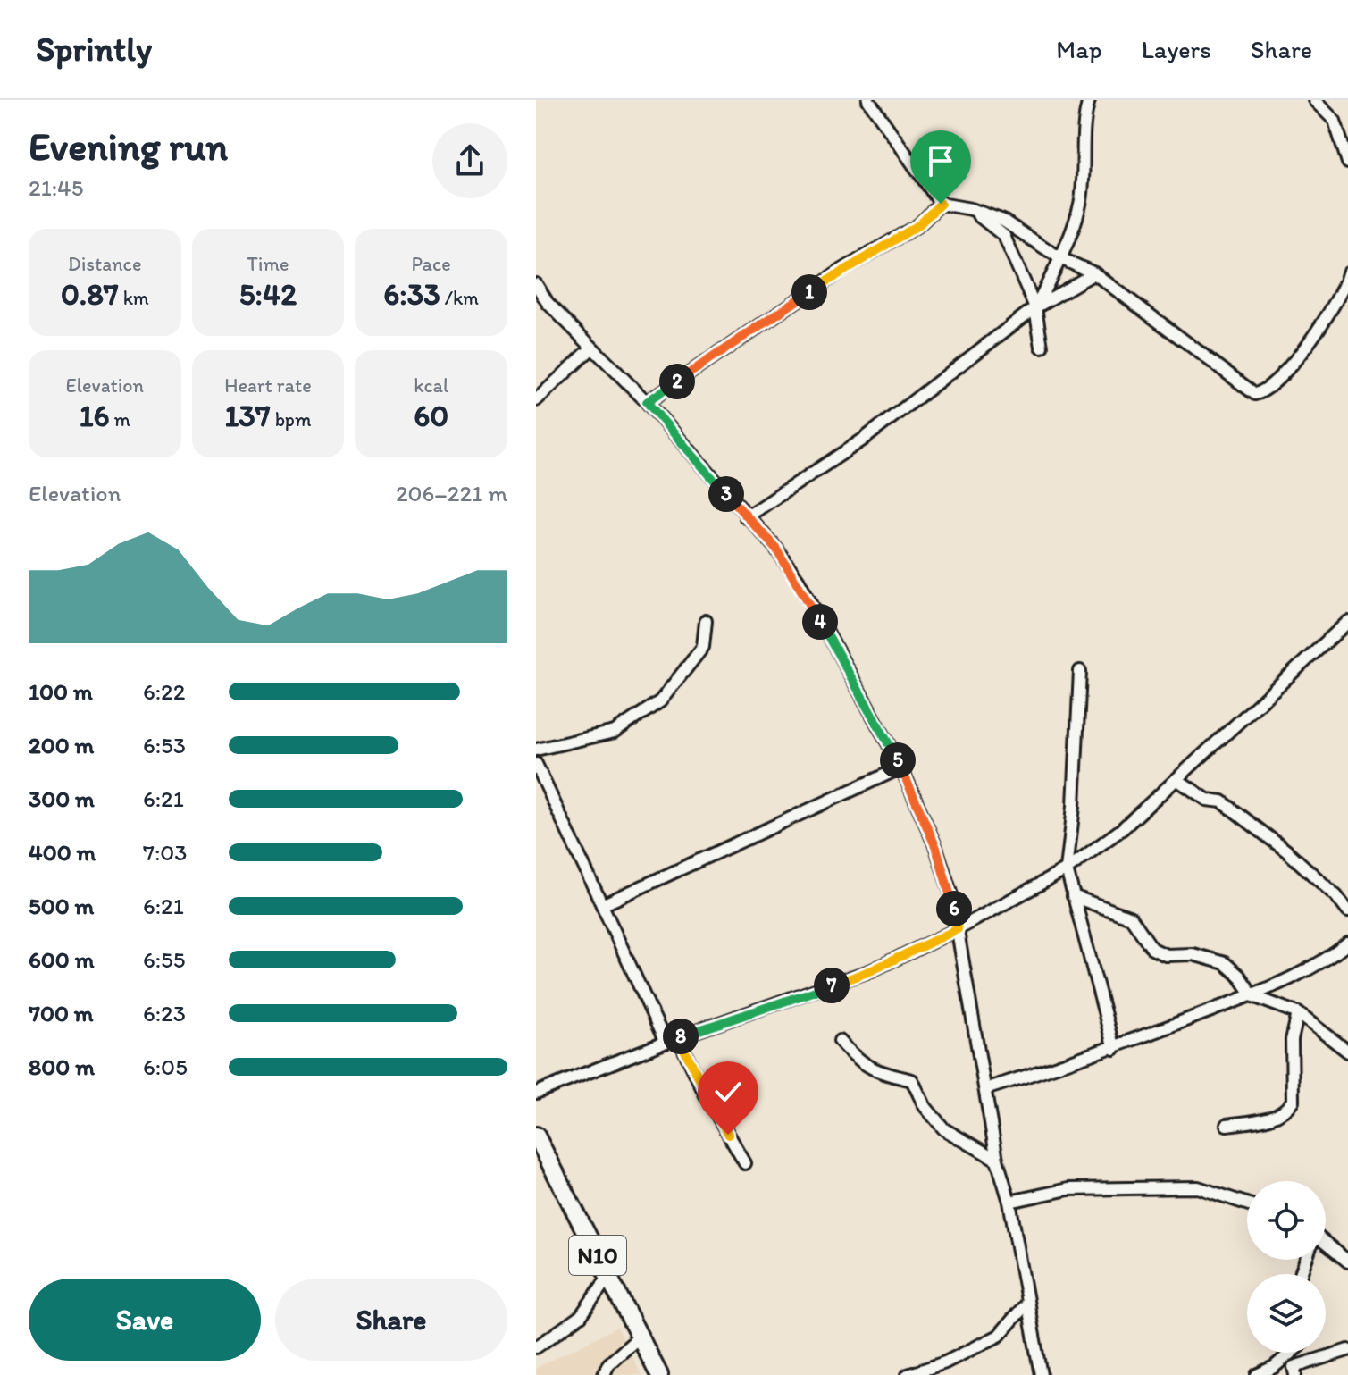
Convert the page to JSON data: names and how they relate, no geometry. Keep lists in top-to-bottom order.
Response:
{
  "streets": {
    "highway": ["N10"]
  },
  "page": {
    "header": "Sprintly",
    "nav": ["Map", "Layers", "Share"],
    "heading": ["Evening run", "21:45"],
    "stats": [
      ["Distance", "0.87 km"],
      ["Time", "5:42"],
      ["Pace", "6:33 /km"],
      ["Elevation", "16 m"],
      ["Heart rate", "137 bpm"],
      ["kcal", "60"]
    ],
    "pins": [
      "1",
      "2",
      "3",
      "4",
      "5",
      "6",
      "7",
      "8"
    ],
    "chart": ["Elevation", "206–221 m"],
    "list": [
      {
        "name": "100 m",
        "note": "6:22"
      },
      {
        "name": "200 m",
        "note": "6:53"
      },
      {
        "name": "300 m",
        "note": "6:21"
      },
      {
        "name": "400 m",
        "note": "7:03"
      },
      {
        "name": "500 m",
        "note": "6:21"
      },
      {
        "name": "600 m",
        "note": "6:55"
      },
      {
        "name": "700 m",
        "note": "6:23"
      },
      {
        "name": "800 m",
        "note": "6:05"
      }
    ],
    "buttons": ["Save", "Share"]
  }
}
